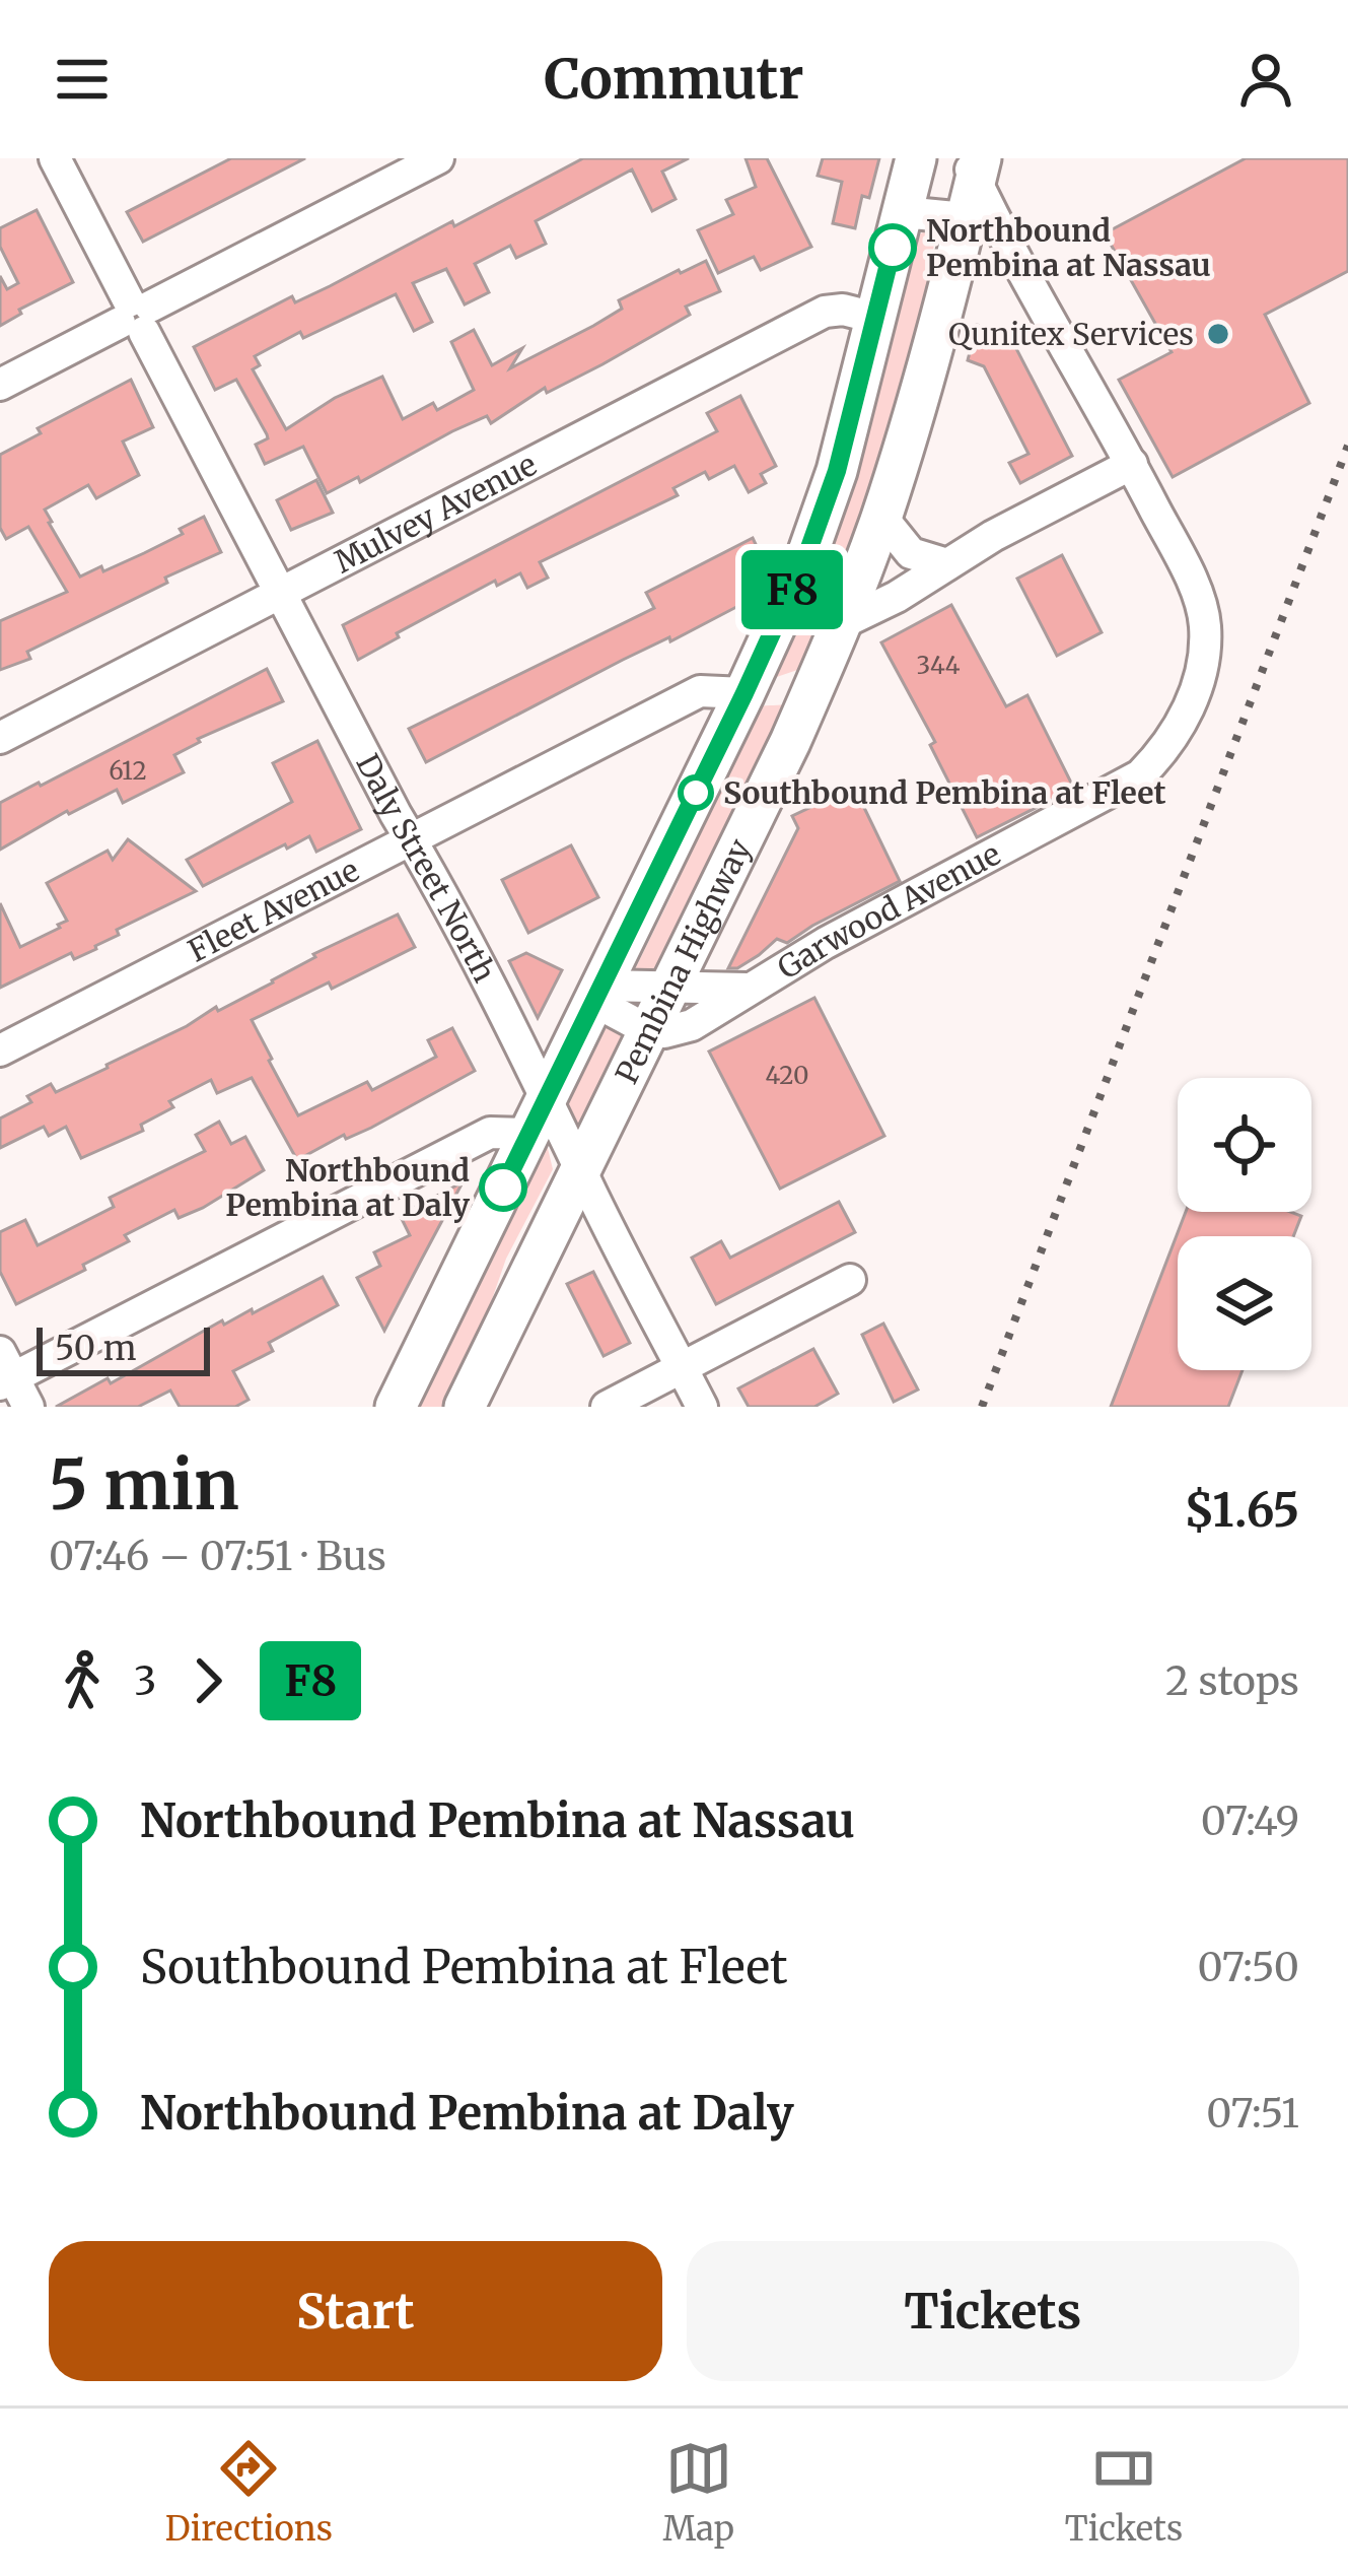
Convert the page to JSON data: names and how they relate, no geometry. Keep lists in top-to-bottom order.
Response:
{
  "streets": {
    "main road": ["Pembina Highway"],
    "street": [
      "Mulvey Avenue",
      "Daly Street North",
      "Fleet Avenue",
      "Garwood Avenue"
    ]
  },
  "crossings": [
    ["Mulvey Avenue", "Daly Street North"],
    ["Mulvey Avenue", "Pembina Highway"],
    ["Daly Street North", "Fleet Avenue"],
    ["Daly Street North", "Pembina Highway"],
    ["Fleet Avenue", "Pembina Highway"],
    ["Garwood Avenue", "Pembina Highway"]
  ],
  "places": [
    "Northbound Pembina at Nassau",
    "Qunitex Services",
    "Southbound Pembina at Fleet",
    "Northbound Pembina at Daly"
  ],
  "lines": ["bus line F8"],
  "house_numbers": ["344", "612", "420"],
  "scale_bar": "50 m",
  "page": {
    "header": "Commutr",
    "on_map": "F8",
    "scale": "50 m",
    "heading": ["5 min", "07:46 – 07:51 · Bus", "$1.65"],
    "legs": ["3", "F8", "2 stops"],
    "list": [
      {
        "name": "Northbound Pembina at Nassau",
        "value": "07:49"
      },
      {
        "name": "Southbound Pembina at Fleet",
        "value": "07:50"
      },
      {
        "name": "Northbound Pembina at Daly",
        "value": "07:51"
      }
    ],
    "buttons": ["Start", "Tickets"],
    "tabs": ["Directions", "Map", "Tickets"]
  }
}
